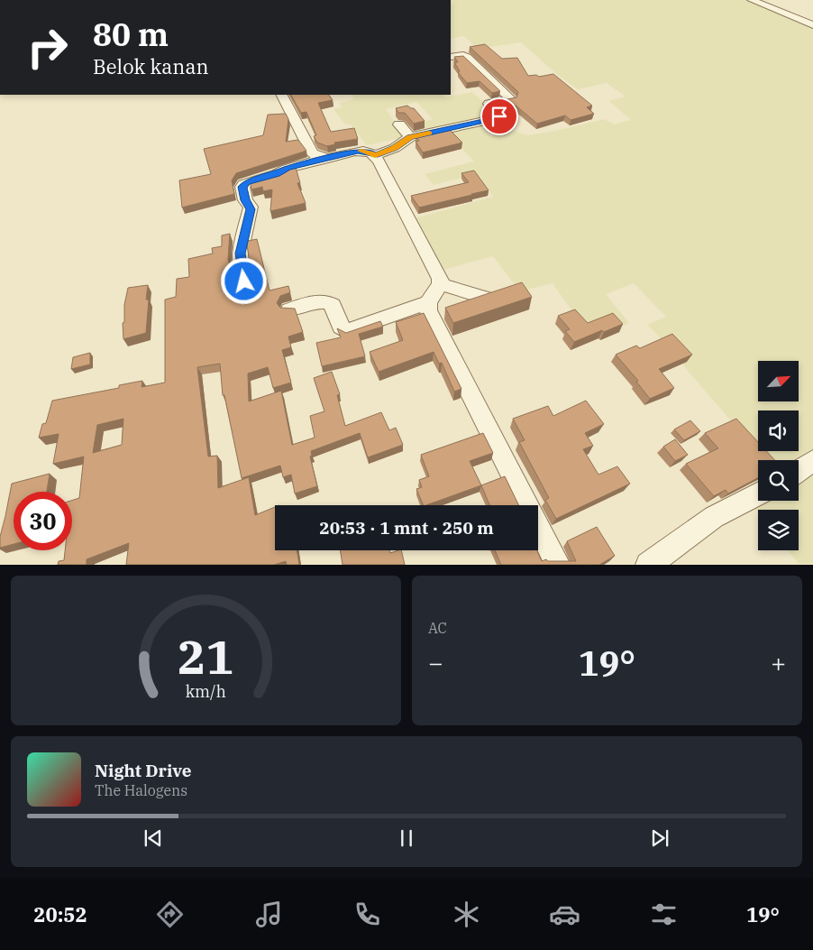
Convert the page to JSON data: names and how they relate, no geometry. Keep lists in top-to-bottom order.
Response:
{
  "north": "top right",
  "page": {
    "turn": ["80 m", "Belok kanan"],
    "limit": "30",
    "trip": "20:53 · 1 mnt · 250 m",
    "tile": "AC",
    "heat": ["−", "19°", "+"],
    "song": ["Night Drive", "The Halogens"],
    "tabs": ["20:52", "19°"],
    "gauge": ["21", "km/h"]
  }
}
